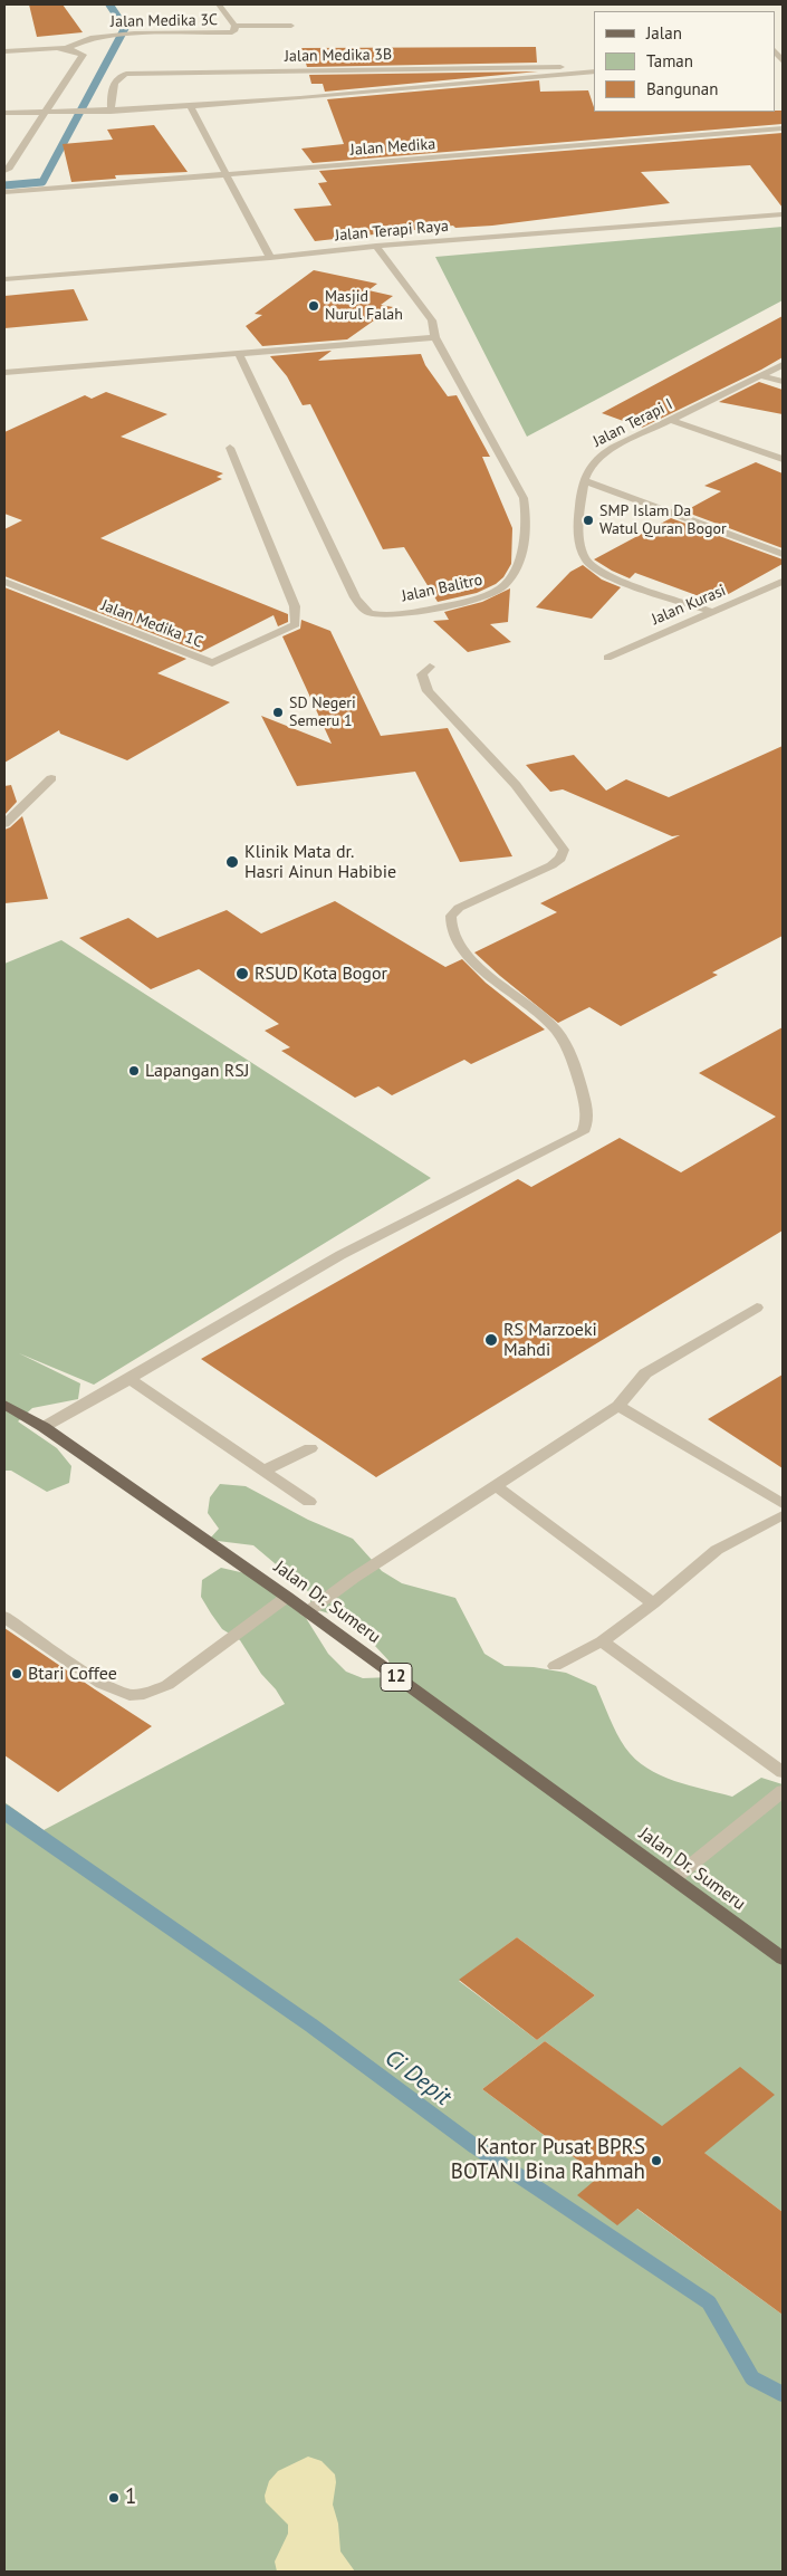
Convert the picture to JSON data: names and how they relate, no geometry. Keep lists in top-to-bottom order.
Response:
{
  "streets": {
    "main road": ["Jalan Dr. Sumeru", "12"],
    "street": [
      "Jalan Medika 3C",
      "Jalan Medika 3B",
      "Jalan Medika",
      "Jalan Terapi Raya",
      "Jalan Terapi I",
      "Jalan Balitro",
      "Jalan Kurasi",
      "Jalan Medika 1C"
    ]
  },
  "crossings": [
    ["Jalan Terapi Raya", "Jalan Balitro"],
    ["Jalan Terapi I", "Jalan Kurasi"]
  ],
  "water": ["Ci Depit"],
  "places": [
    "Masjid Nurul Falah",
    "SMP Islam Da Watul Quran Bogor",
    "SD Negeri Semeru 1",
    "Klinik Mata dr. Hasri Ainun Habibie",
    "RSUD Kota Bogor",
    "Lapangan RSJ",
    "RS Marzoeki Mahdi",
    "Btari Coffee",
    "Kantor Pusat BPRS BOTANI Bina Rahmah",
    "1"
  ],
  "legend": ["Jalan", "Taman", "Bangunan"]
}
